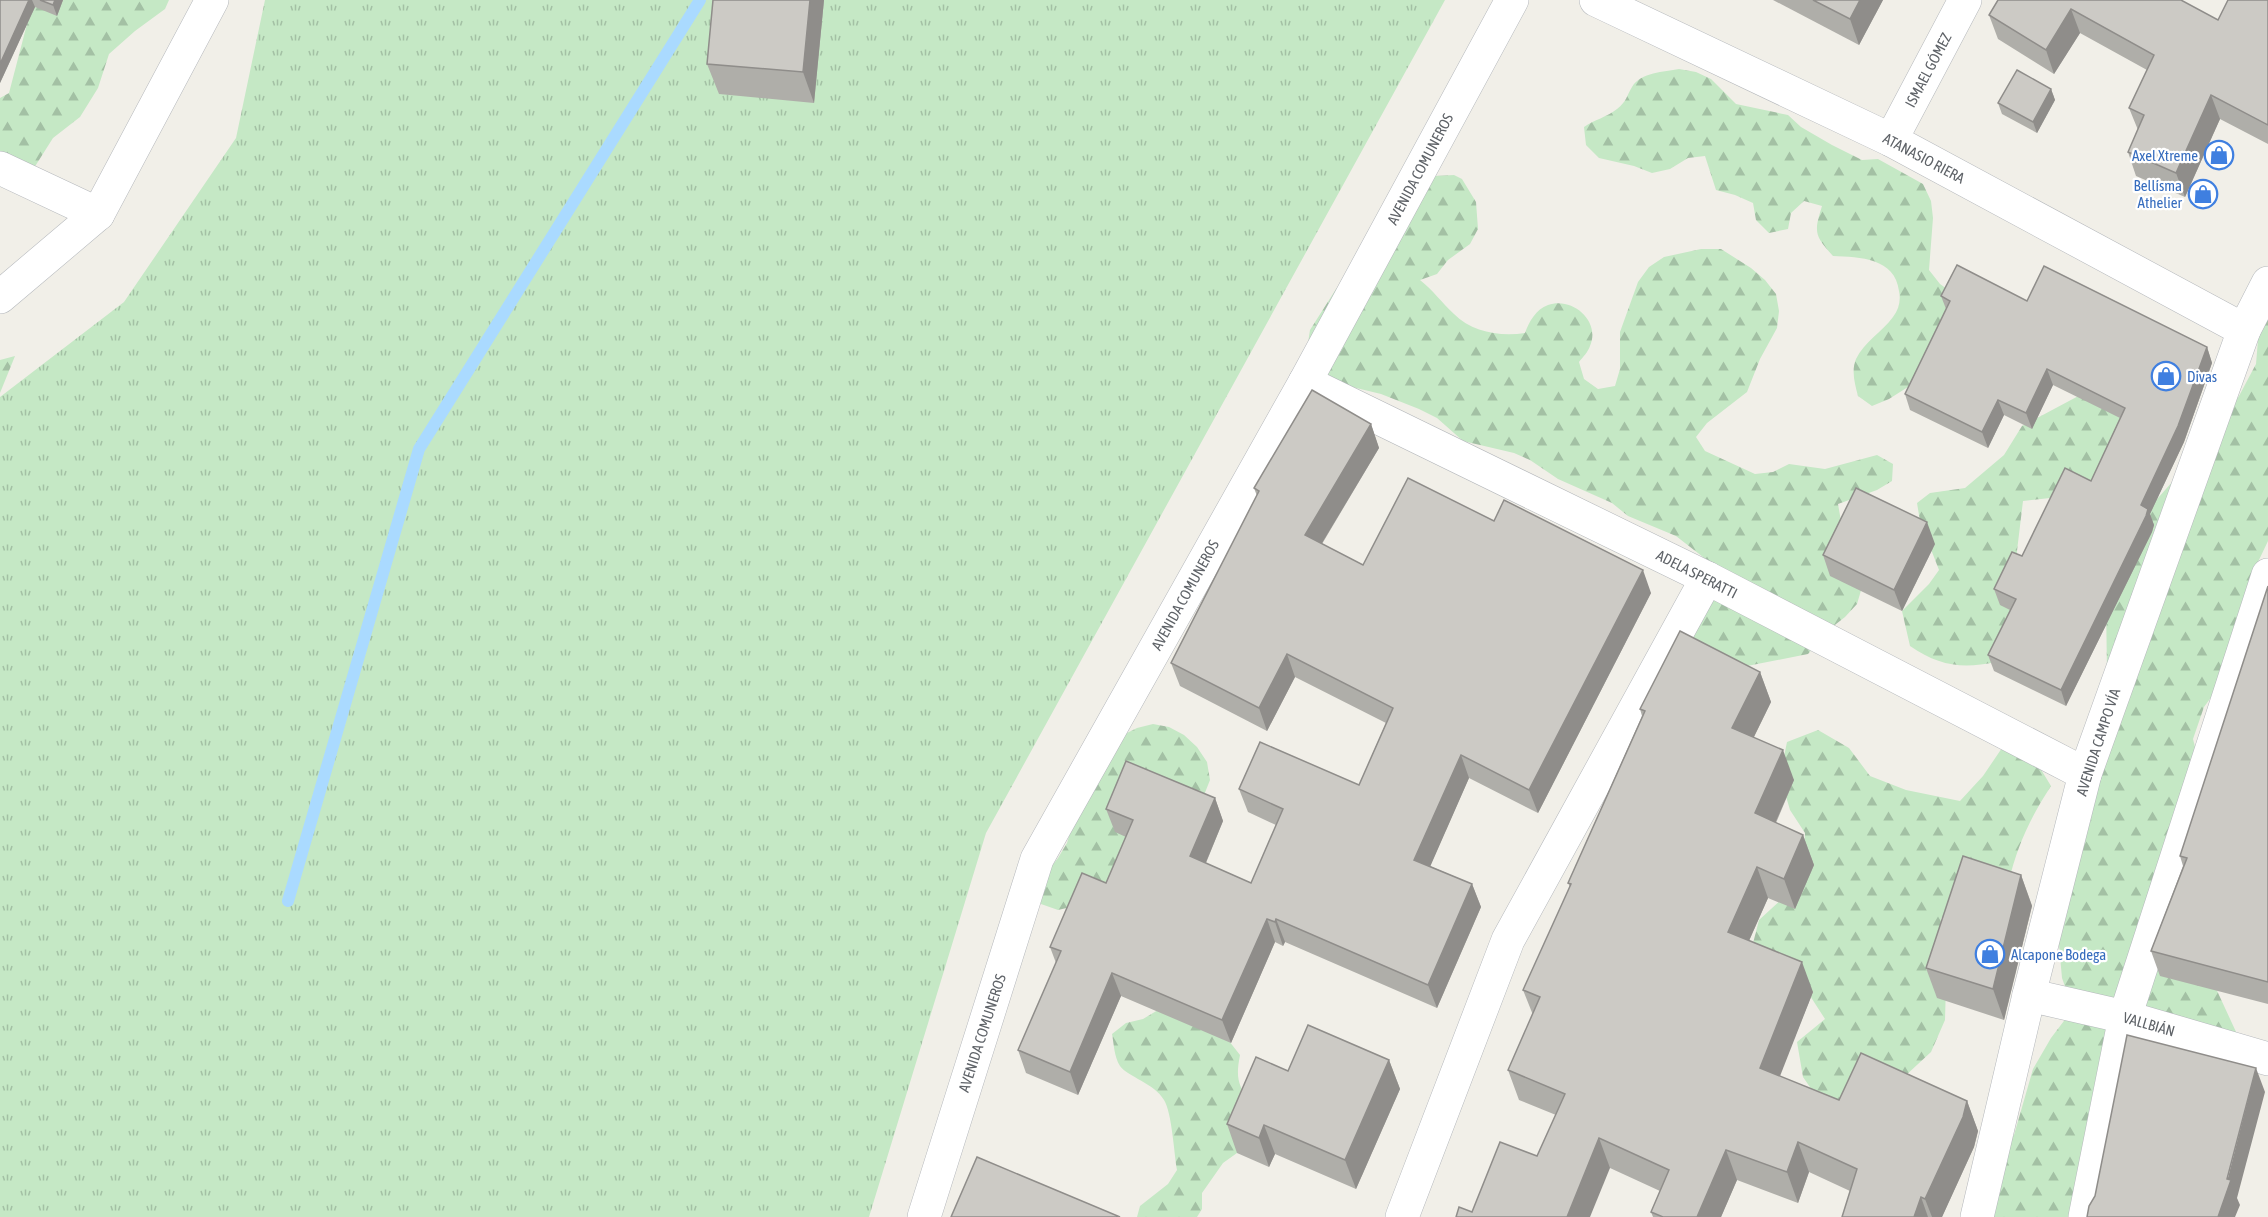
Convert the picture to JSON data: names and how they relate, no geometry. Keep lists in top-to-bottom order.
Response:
{
  "streets": {
    "street": [
      "ISMAEL GÓMEZ",
      "ATANASIO RIERA",
      "AVENIDA COMUNEROS",
      "ADELA SPERATTI",
      "AVENIDA CAMPO VÍA",
      "VALLBIÁN"
    ]
  },
  "crossings": [
    ["ISMAEL GÓMEZ", "ATANASIO RIERA"],
    ["ATANASIO RIERA", "AVENIDA CAMPO VÍA"],
    ["AVENIDA COMUNEROS", "ADELA SPERATTI"],
    ["ADELA SPERATTI", "AVENIDA CAMPO VÍA"],
    ["AVENIDA CAMPO VÍA", "VALLBIÁN"]
  ],
  "places": {
    "shop": [
      "Axel Xtreme",
      "Bellísma Athelier",
      "Divas",
      "Alcapone Bodega"
    ]
  }
}
